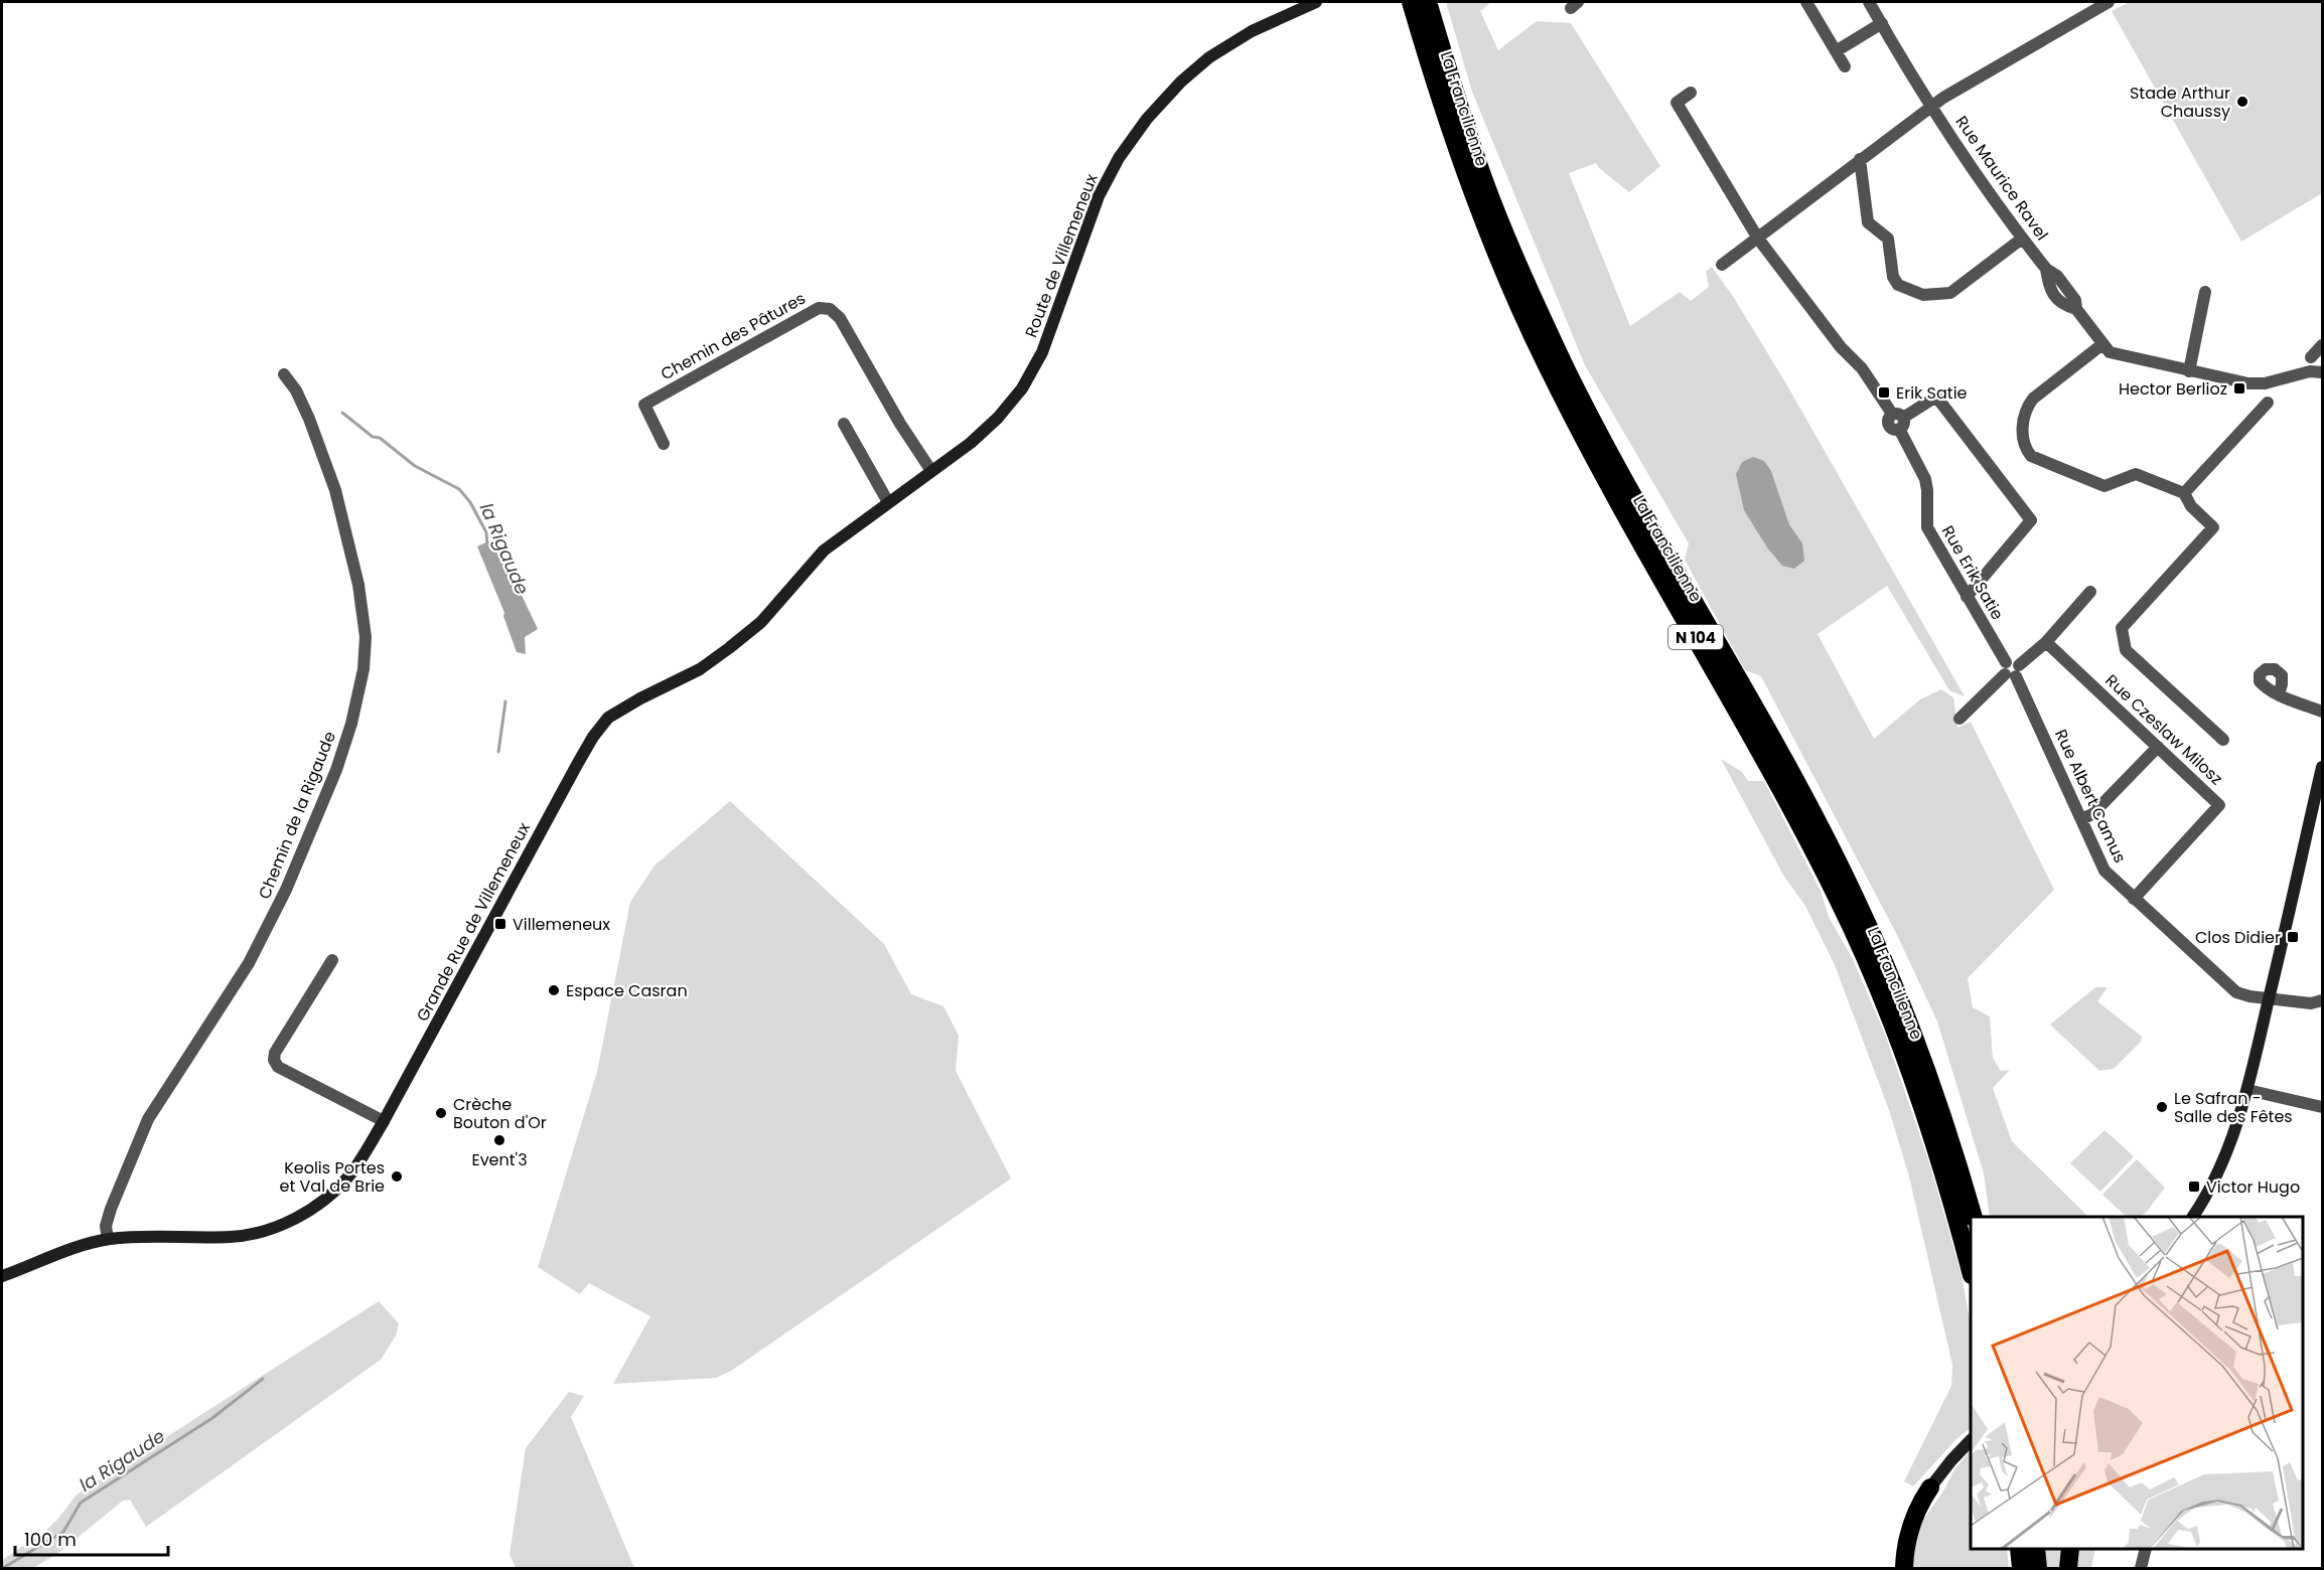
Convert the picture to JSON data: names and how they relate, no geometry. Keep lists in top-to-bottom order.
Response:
{
  "streets": {
    "highway": ["La Francilienne", "N 104"],
    "main road": ["Route de Villemeneux", "Grande Rue de Villemeneux"],
    "street": [
      "Rue Maurice Ravel",
      "Chemin des Pâtures",
      "Rue Erik Satie",
      "Rue Czeslaw Milosz",
      "Rue Albert Camus",
      "Chemin de la Rigaude"
    ]
  },
  "crossings": [
    ["Route de Villemeneux", "Chemin des Pâtures"],
    ["Route de Villemeneux", "Grande Rue de Villemeneux"],
    ["Chemin des Pâtures", "Grande Rue de Villemeneux"],
    ["Rue Erik Satie", "Rue Albert Camus"],
    ["Rue Czeslaw Milosz", "Rue Albert Camus"],
    ["Chemin de la Rigaude", "Grande Rue de Villemeneux"]
  ],
  "water": ["la Rigaude"],
  "places": {
    "other": [
      "Stade Arthur Chaussy",
      "Espace Casran",
      "Le Safran - Salle des Fêtes",
      "Crèche Bouton d'Or",
      "Event'3",
      "Keolis Portes et Val de Brie"
    ],
    "transit": [
      "Hector Berlioz",
      "Erik Satie",
      "Villemeneux",
      "Clos Didier",
      "Victor Hugo"
    ]
  },
  "scale_bar": "100 m"
}
